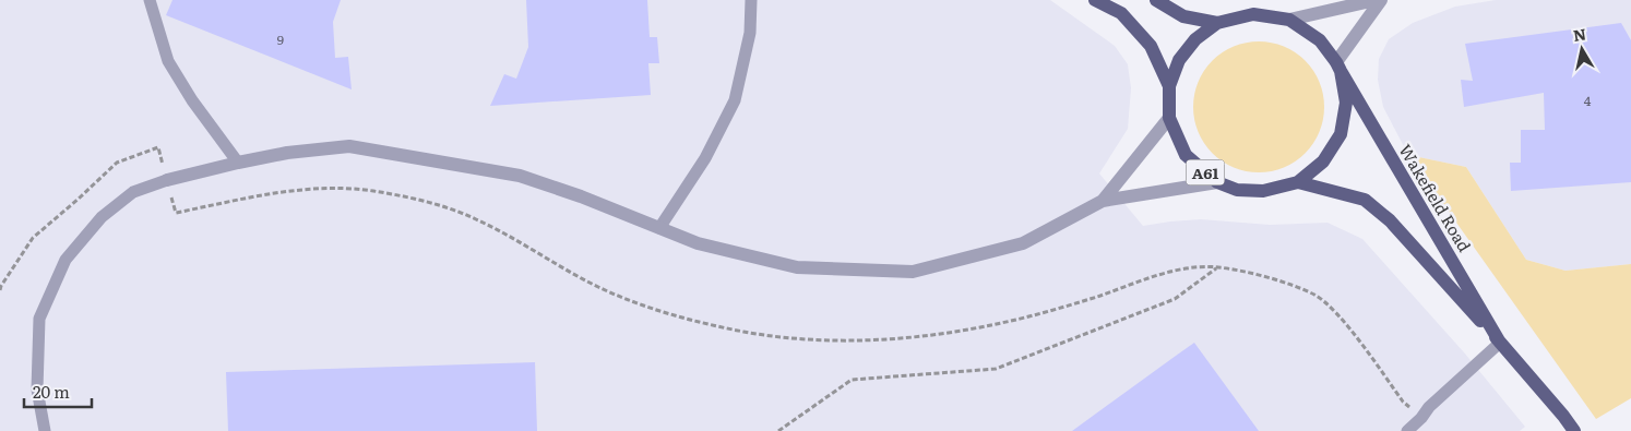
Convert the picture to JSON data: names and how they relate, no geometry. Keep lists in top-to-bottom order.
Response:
{
  "streets": {
    "main road": ["A61", "Wakefield Road"]
  },
  "crossings": [
    ["A61", "Wakefield Road"]
  ],
  "house_numbers": ["9", "4"],
  "scale_bar": "20 m",
  "north": "top"
}
